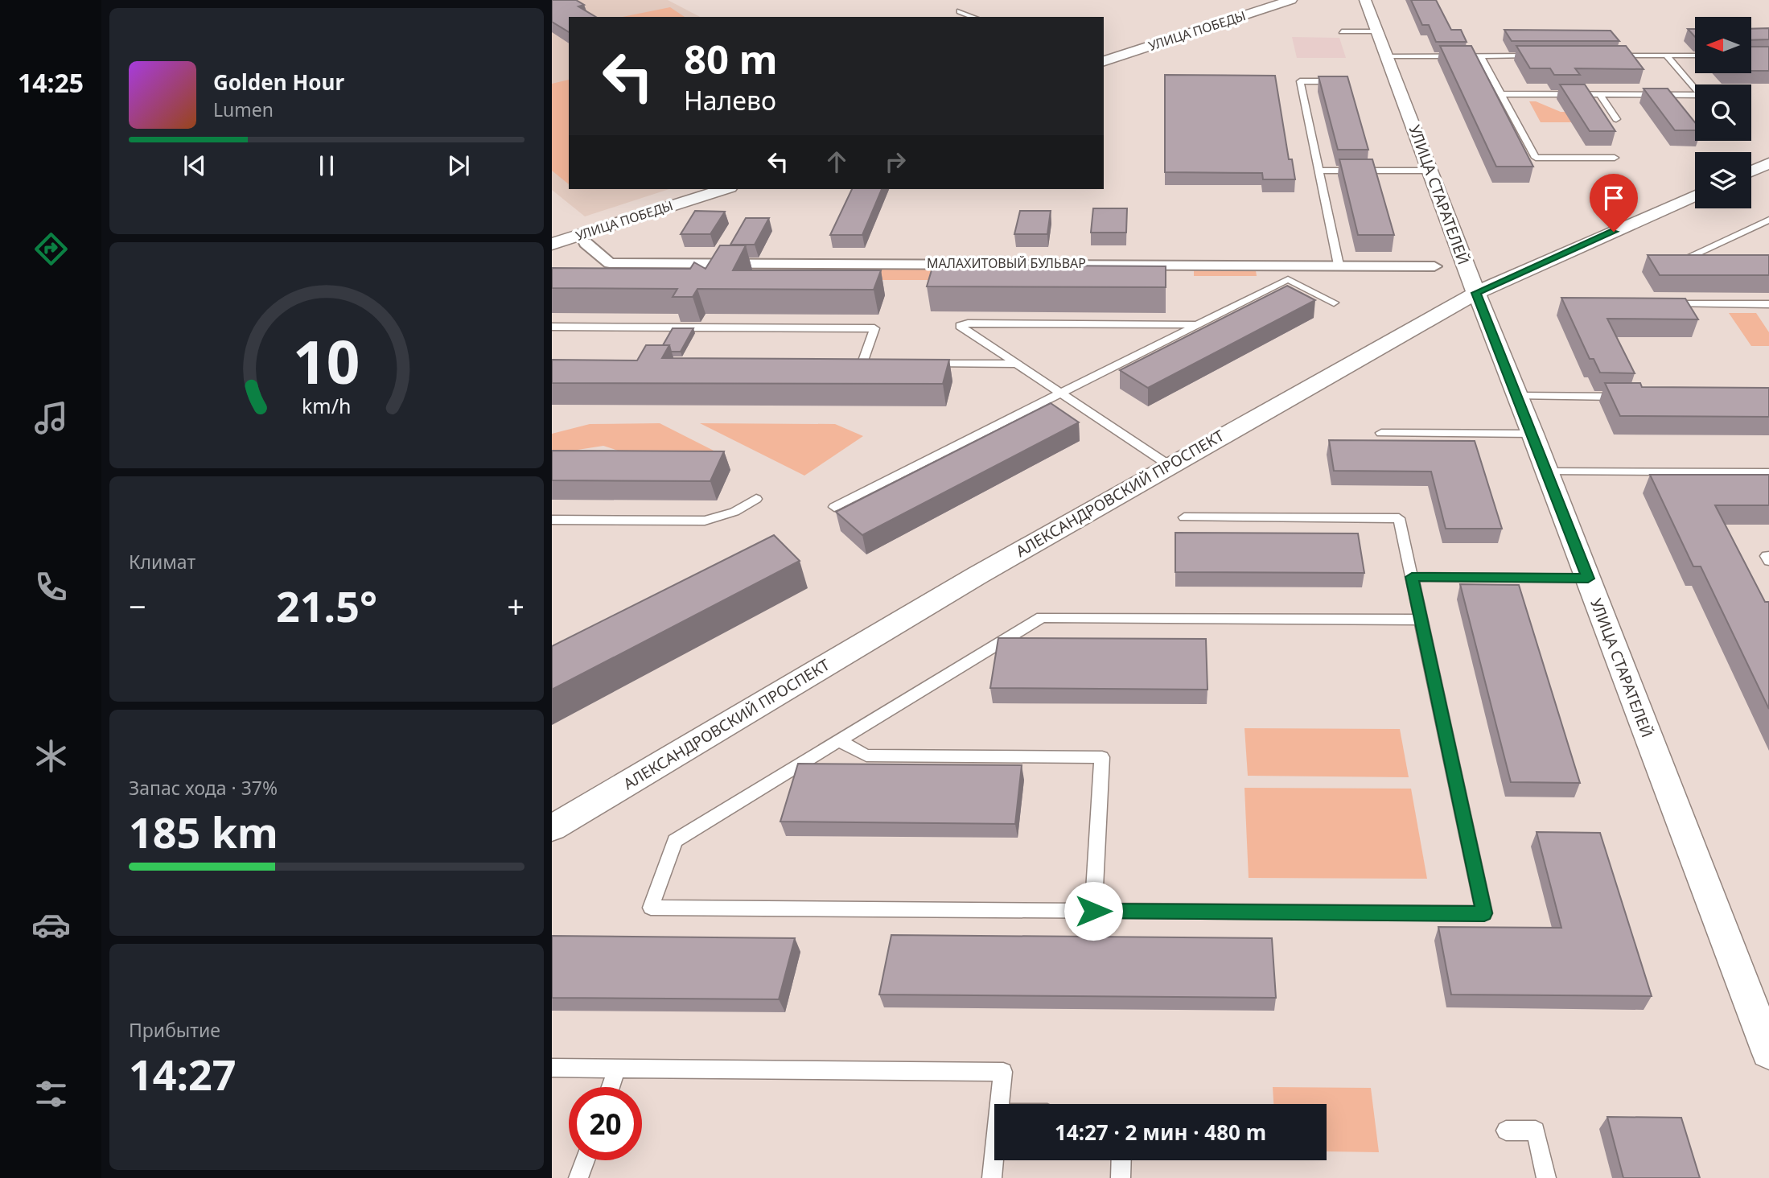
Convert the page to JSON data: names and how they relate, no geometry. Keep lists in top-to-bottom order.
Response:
{
  "streets": {
    "street": [
      "УЛИЦА ПОБЕДЫ",
      "УЛИЦА СТАРАТЕЛЕЙ",
      "МАЛАХИТОВЫЙ БУЛЬВАР",
      "АЛЕКСАНДРОВСКИЙ ПРОСПЕКТ"
    ]
  },
  "crossings": [
    ["УЛИЦА СТАРАТЕЛЕЙ", "АЛЕКСАНДРОВСКИЙ ПРОСПЕКТ"]
  ],
  "north": "left",
  "page": {
    "tabs": "14:25",
    "turn": ["80 m", "Налево"],
    "song": ["Golden Hour", "Lumen"],
    "tile": [
      "Климат",
      ["Запас хода · 37%", "185 km"],
      ["Прибытие", "14:27"]
    ],
    "heat": ["−", "21.5°", "+"],
    "limit": "20",
    "trip": "14:27 · 2 мин · 480 m",
    "gauge": ["10", "km/h"]
  }
}
